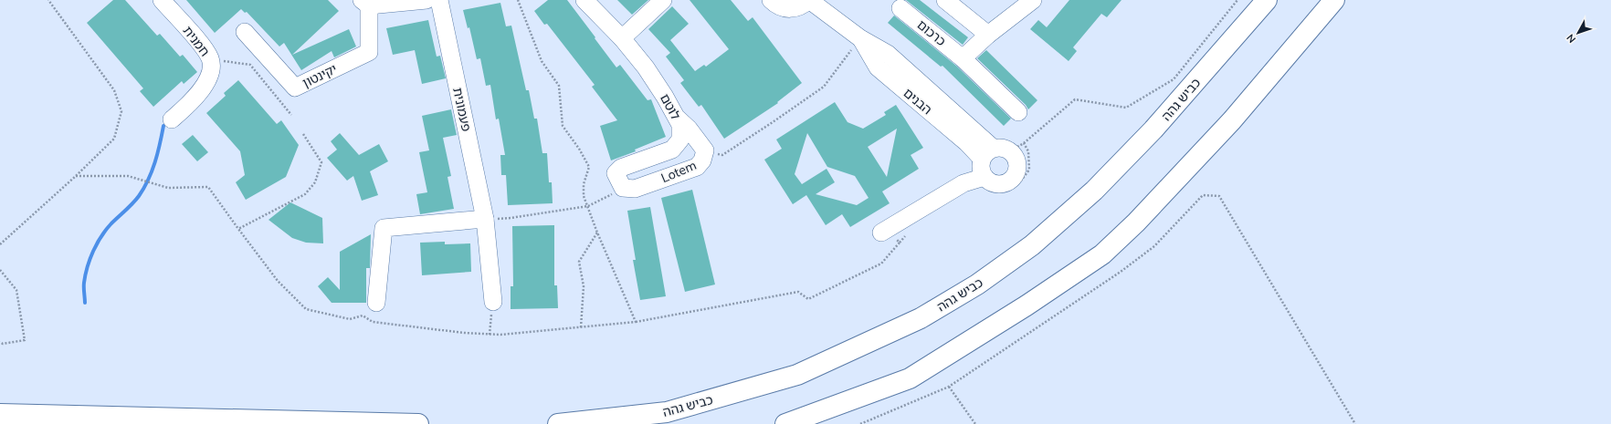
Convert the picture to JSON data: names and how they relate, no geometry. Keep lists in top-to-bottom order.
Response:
{
  "streets": {
    "highway": ["כביש גהה"],
    "street": [
      "כרכום",
      "חמנית",
      "יקינטון",
      "הבנים",
      "לוטם",
      "פעמונית",
      "Lotem"
    ]
  },
  "crossings": [
    ["לוטם", "Lotem"]
  ],
  "north": "bottom left"
}
